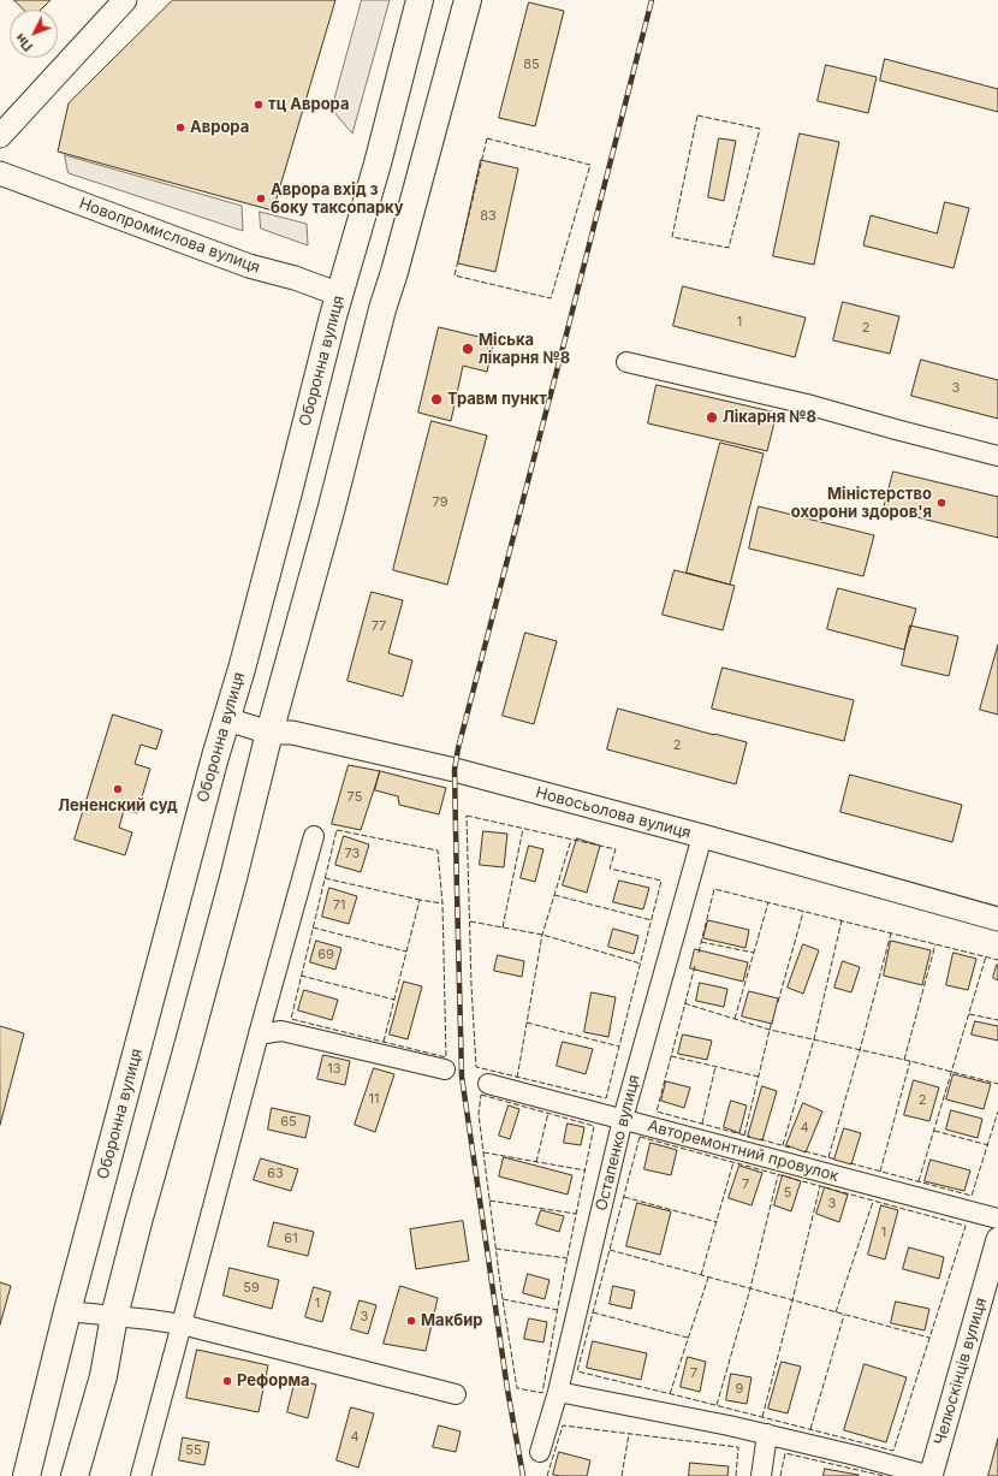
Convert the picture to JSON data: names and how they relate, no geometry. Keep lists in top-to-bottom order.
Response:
{
  "streets": {
    "main road": ["Оборонна вулиця"],
    "street": [
      "Новопромислова вулиця",
      "Новосьолова вулиця",
      "Остапенко вулиця",
      "Авторемонтний провулок",
      "Челюскінців вулиця"
    ]
  },
  "crossings": [
    ["Новопромислова вулиця", "Оборонна вулиця"],
    ["Оборонна вулиця", "Новосьолова вулиця"],
    ["Новосьолова вулиця", "Остапенко вулиця"],
    ["Остапенко вулиця", "Авторемонтний провулок"]
  ],
  "places": [
    "тц Аврора",
    "Аврора",
    "Аврора вхід з боку таксопарку",
    "Міська лікарня №8",
    "Травм пункт",
    "Лікарня №8",
    "Міністерство охорони здоров'я",
    "Лененский суд",
    "Макбир",
    "Реформа"
  ],
  "house_numbers": [
    "85",
    "83",
    "1",
    "2",
    "3",
    "79",
    "77",
    "2",
    "75",
    "73",
    "71",
    "69",
    "13",
    "11",
    "2",
    "65",
    "4",
    "63",
    "7",
    "5",
    "3",
    "1",
    "61",
    "59",
    "1",
    "3",
    "7",
    "9",
    "4",
    "55"
  ],
  "north": "bottom left"
}
